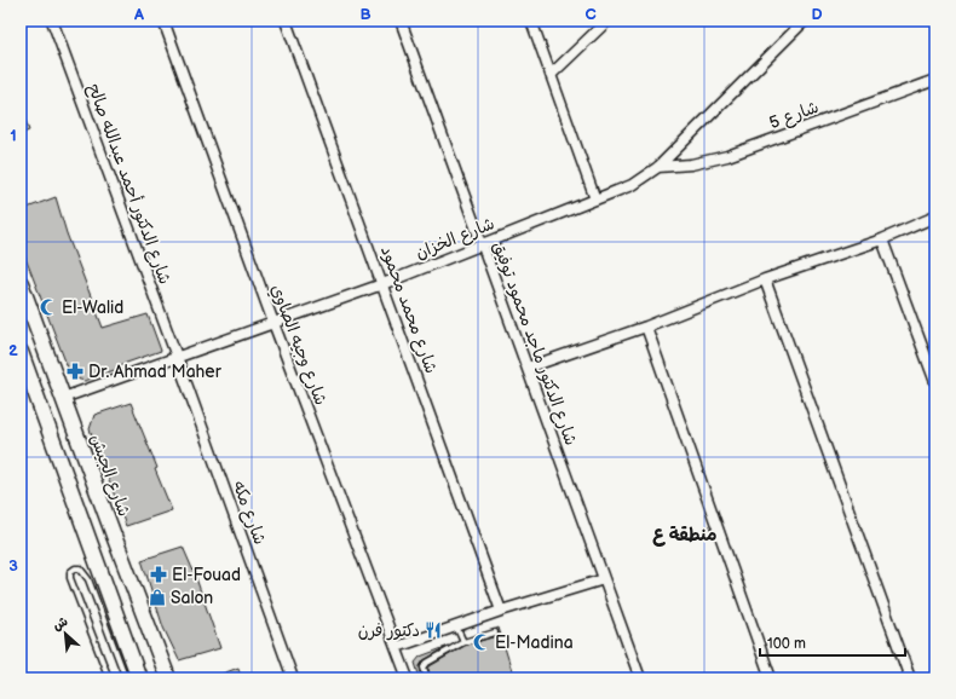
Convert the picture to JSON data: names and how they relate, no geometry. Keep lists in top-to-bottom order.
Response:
{
  "streets": {
    "street": [
      "شارع 5",
      "شارع الدكتور أحمد عبدالله صالح",
      "شارع الخزان",
      "شارع محمد محمود",
      "شارع الدكتور ماجد محمود توفيق",
      "شارع وجيه الصاوي",
      "شارع الجيش",
      "شارع مكه"
    ]
  },
  "crossings": [
    ["شارع 5", "شارع الخزان"],
    ["شارع الدكتور أحمد عبدالله صالح", "شارع الخزان"],
    ["شارع الدكتور أحمد عبدالله صالح", "شارع مكه"],
    ["شارع الخزان", "شارع محمد محمود"],
    ["شارع الخزان", "شارع الدكتور ماجد محمود توفيق"],
    ["شارع الخزان", "شارع وجيه الصاوي"],
    ["شارع الخزان", "شارع الجيش"],
    ["شارع الخزان", "شارع مكه"]
  ],
  "districts": ["منطقة ع"],
  "places": {
    "mosque": ["El-Walid", "El-Madina"],
    "pharmacy": ["Dr. Ahmad Maher", "El-Fouad"],
    "shop": ["Salon"],
    "restaurant": ["دكتور فرن"]
  },
  "scale_bar": "100 m",
  "north": "top left",
  "grid": {
    "columns": [
      "A",
      "B",
      "C",
      "D"
    ],
    "rows": ["1", "2", "3"]
  }
}
